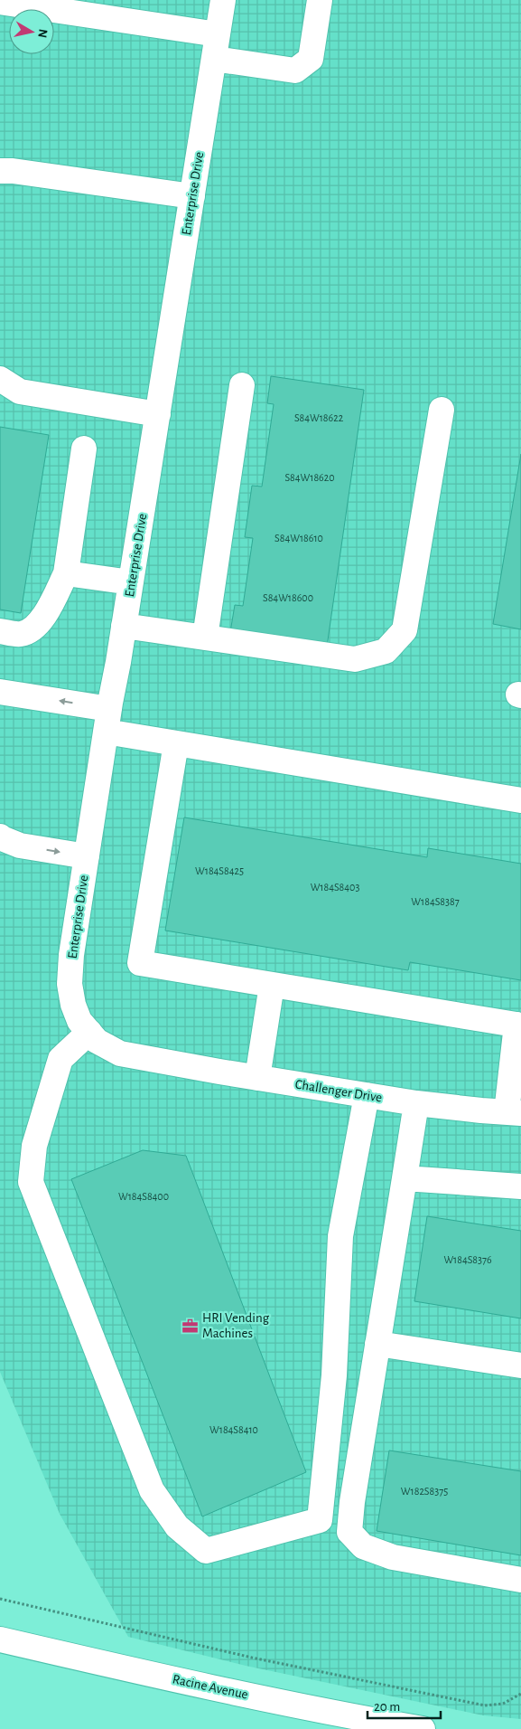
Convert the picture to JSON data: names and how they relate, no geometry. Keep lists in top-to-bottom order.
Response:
{
  "streets": {
    "street": ["Enterprise Drive", "Challenger Drive", "Racine Avenue"]
  },
  "crossings": [
    ["Enterprise Drive", "Challenger Drive"]
  ],
  "places": {
    "office": ["HRI Vending Machines"]
  },
  "house_numbers": [
    "S84W18622",
    "S84W18620",
    "S84W18610",
    "S84W18600",
    "W184S8425",
    "W184S8403",
    "W184S8387",
    "W184S8400",
    "W184S8376",
    "W184S8410",
    "W182S8375"
  ],
  "scale_bar": "20 m",
  "north": "right"
}
